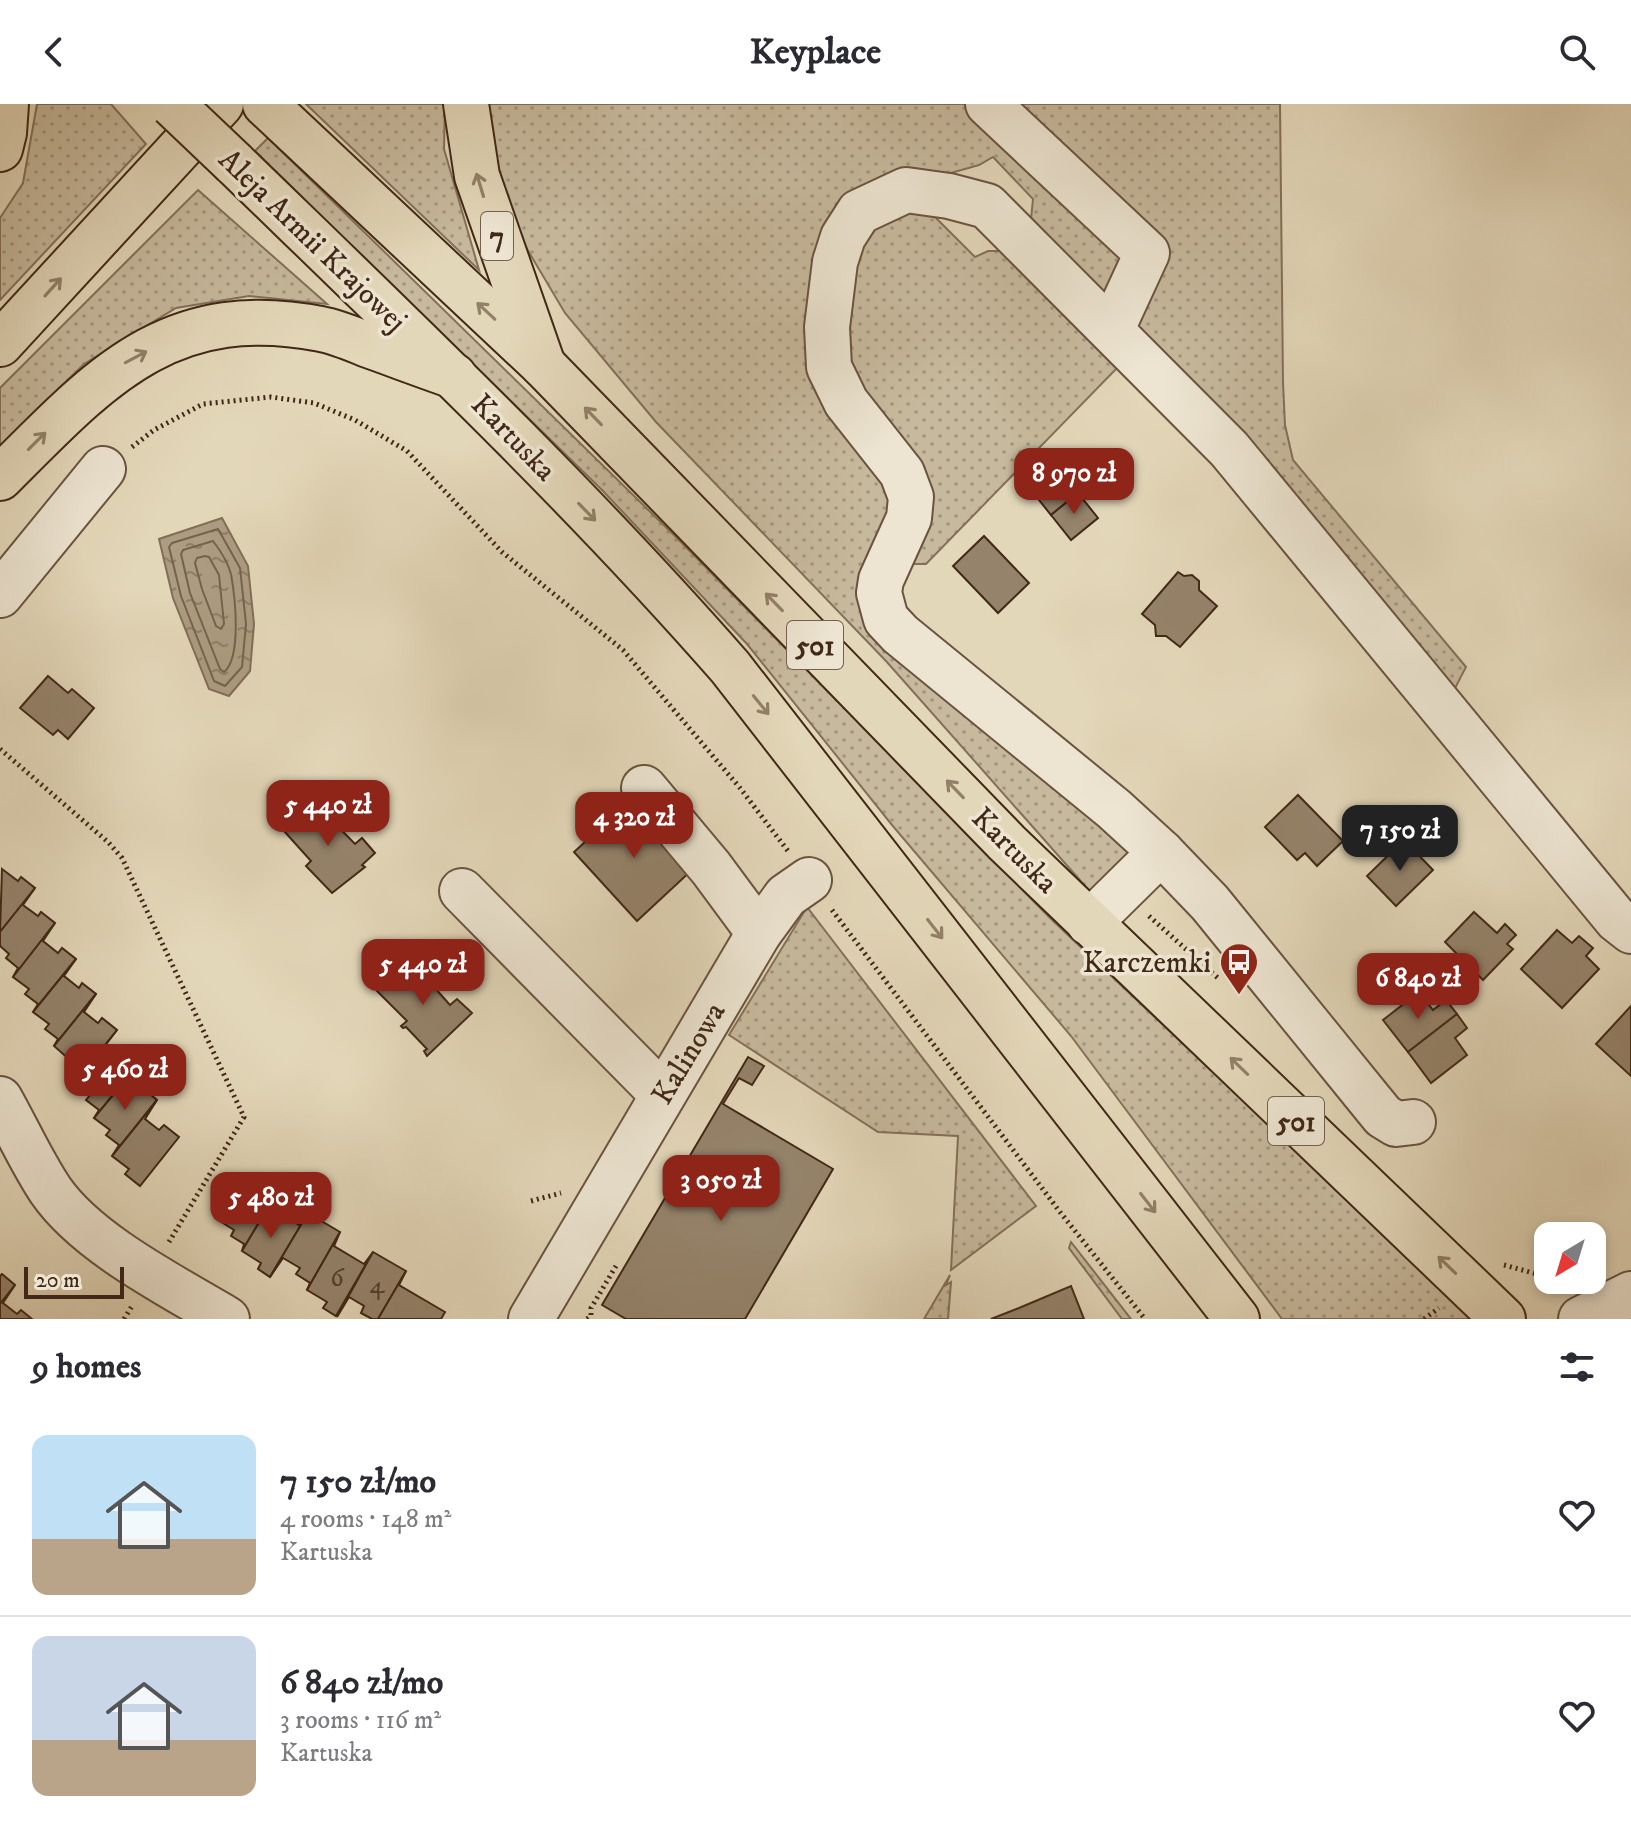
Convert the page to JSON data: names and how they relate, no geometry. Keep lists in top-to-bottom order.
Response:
{
  "streets": {
    "main road": [
      "7",
      "Aleja Armii Krajowej",
      "Kartuska",
      "501"
    ],
    "street": ["Kalinowa"]
  },
  "crossings": [
    ["7", "Kartuska"],
    ["7", "501"],
    ["Aleja Armii Krajowej", "Kartuska"],
    ["Kartuska", "501"]
  ],
  "places": {
    "bus stop": ["Karczemki"]
  },
  "house_numbers": ["6", "4"],
  "scale_bar": "20 m",
  "north": "bottom left",
  "page": {
    "header": "Keyplace",
    "price": [
      "8 970 zł",
      "5 440 zł",
      "4 320 zł",
      "7 150 zł",
      "5 440 zł",
      "6 840 zł",
      "5 460 zł",
      "3 050 zł",
      "5 480 zł"
    ],
    "scale": "20 m",
    "heading": "9 homes",
    "list": [
      {
        "name": "7 150 zł/mo",
        "note": "4 rooms · 148 m² · Kartuska"
      },
      {
        "name": "6 840 zł/mo",
        "note": "3 rooms · 116 m² · Kartuska"
      }
    ]
  }
}
